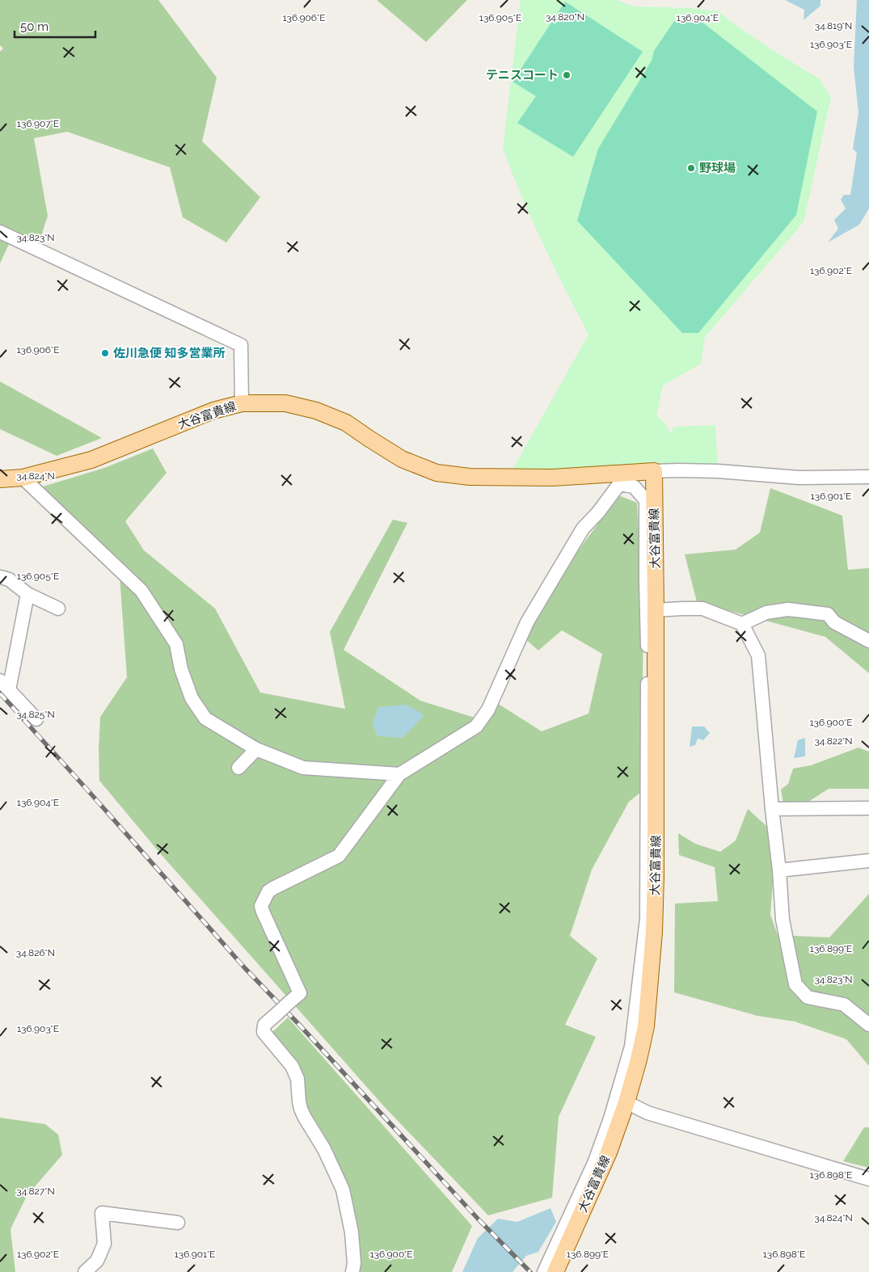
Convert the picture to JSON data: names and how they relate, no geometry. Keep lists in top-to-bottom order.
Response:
{
  "streets": {
    "main road": ["大谷富貴線"]
  },
  "places": ["テニスコート", "野球場", "佐川急便 知多営業所"],
  "scale_bar": "50 m",
  "coordinates": [
    "34.820°N",
    "136.906°E",
    "136.905°E",
    "136.904°E",
    "34.819°N",
    "136.903°E",
    "136.907°E",
    "34.823°N",
    "136.902°E",
    "34.824°N",
    "136.901°E",
    "34.825°N",
    "136.900°E",
    "34.822°N",
    "136.899°E",
    "34.826°N",
    "136.898°E",
    "34.827°N"
  ]
}
